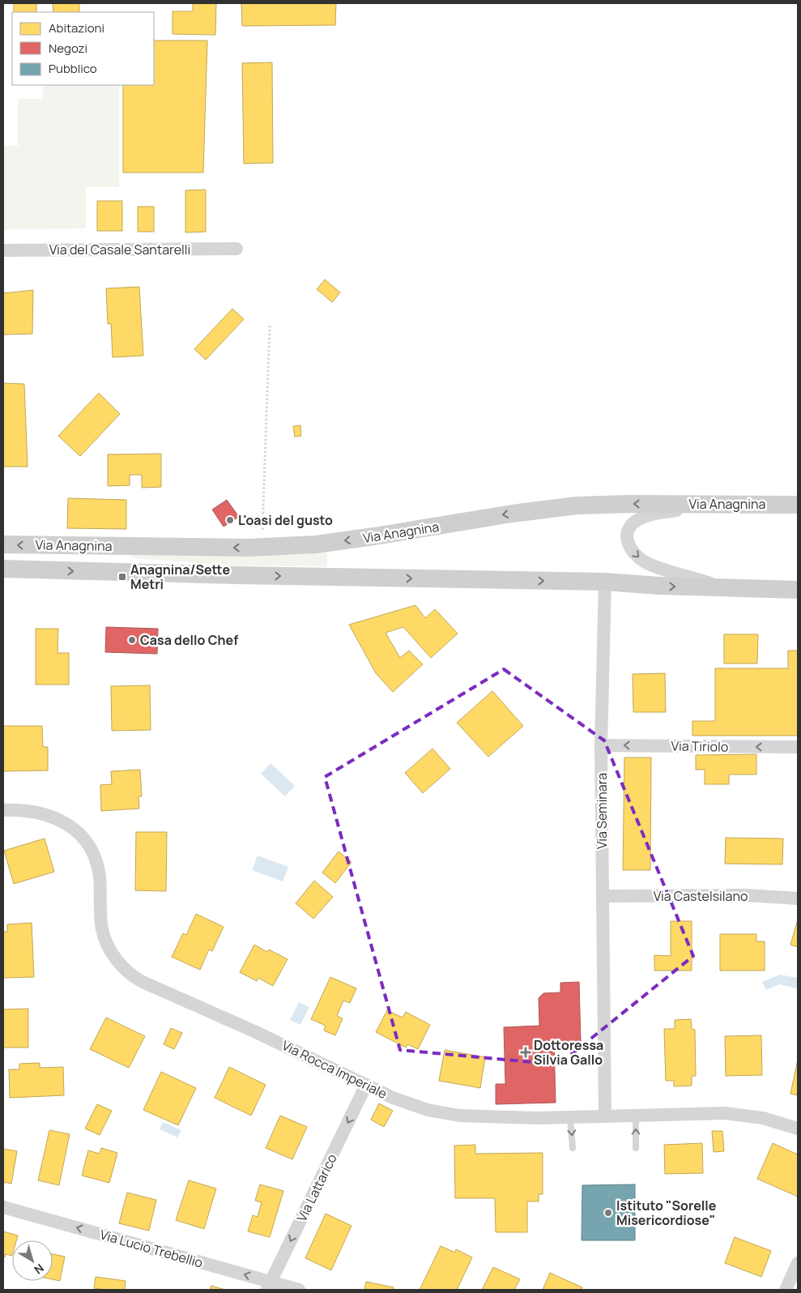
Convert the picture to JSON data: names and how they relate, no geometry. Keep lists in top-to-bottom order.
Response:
{
  "streets": {
    "main road": ["Via Anagnina"],
    "street": [
      "Via del Casale Santarelli",
      "Via Tiriolo",
      "Via Seminara",
      "Via Castelsilano",
      "Via Rocca Imperiale",
      "Via Lattarico",
      "Via Lucio Trebellio"
    ]
  },
  "crossings": [
    ["Via Anagnina", "Via Seminara"],
    ["Via Tiriolo", "Via Seminara"],
    ["Via Seminara", "Via Castelsilano"],
    ["Via Seminara", "Via Rocca Imperiale"],
    ["Via Rocca Imperiale", "Via Lattarico"],
    ["Via Lattarico", "Via Lucio Trebellio"]
  ],
  "one_way": ["Via Tiriolo", "Via Lattarico", "Via Lucio Trebellio"],
  "places": {
    "other": ["L'oasi del gusto", "Casa dello Chef", "Istituto \"Sorelle Misericordiose\""],
    "transit": ["Anagnina/Sette Metri"],
    "health": ["Dottoressa Silvia Gallo"]
  },
  "legend": ["Abitazioni", "Negozi", "Pubblico"],
  "north": "bottom right"
}
